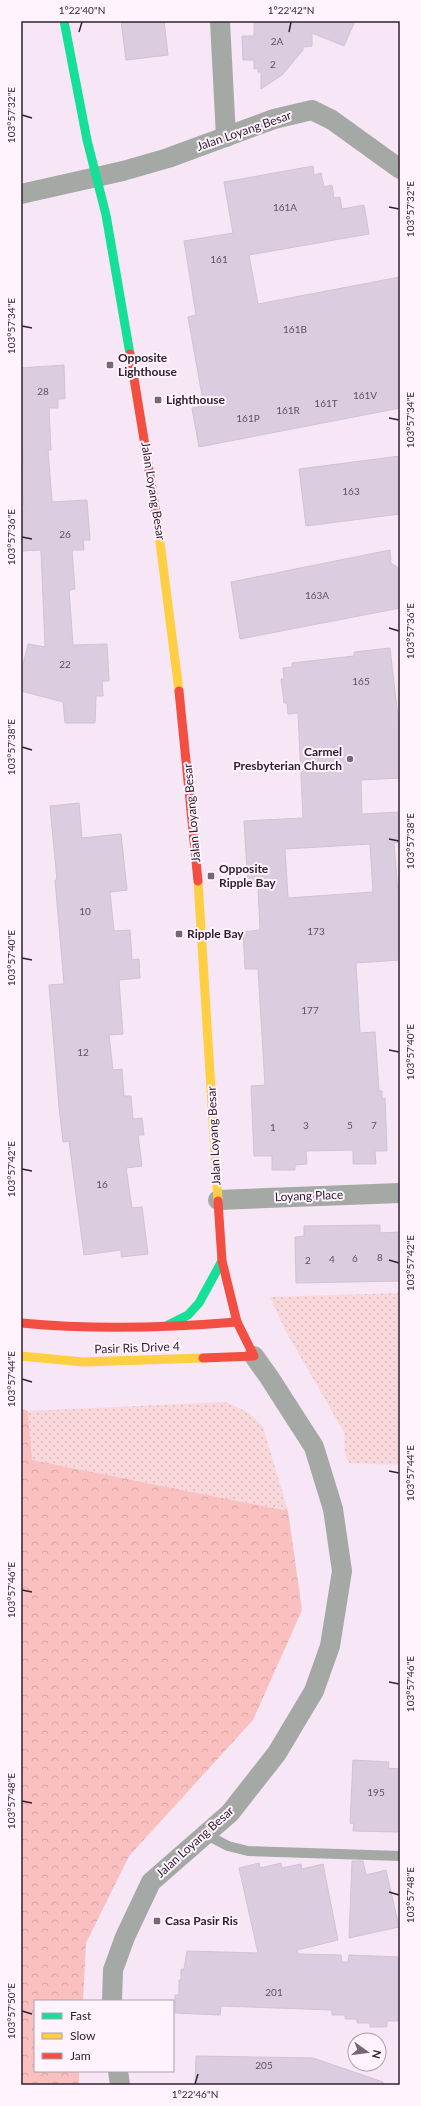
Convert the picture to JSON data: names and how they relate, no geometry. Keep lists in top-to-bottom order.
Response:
{
  "streets": {
    "street": ["Jalan Loyang Besar", "Loyang Place", "Pasir Ris Drive 4"]
  },
  "crossings": [
    ["Jalan Loyang Besar", "Loyang Place"],
    ["Jalan Loyang Besar", "Pasir Ris Drive 4"]
  ],
  "places": {
    "transit": [
      "Opposite Lighthouse",
      "Lighthouse",
      "Opposite Ripple Bay",
      "Ripple Bay",
      "Casa Pasir Ris"
    ],
    "other": ["Carmel Presbyterian Church"]
  },
  "house_numbers": [
    "2A",
    "2",
    "161A",
    "161",
    "161B",
    "28",
    "161V",
    "161T",
    "161R",
    "161P",
    "163",
    "26",
    "163A",
    "22",
    "165",
    "10",
    "173",
    "177",
    "12",
    "3",
    "5",
    "7",
    "1",
    "16",
    "8",
    "6",
    "4",
    "2",
    "195",
    "201",
    "205"
  ],
  "legend": ["Fast", "Slow", "Jam"],
  "north": "right",
  "coordinates": [
    "1°22'40\"N",
    "1°22'42\"N",
    "103°57'32\"E",
    "103°57'34\"E",
    "103°57'36\"E",
    "103°57'38\"E",
    "103°57'40\"E",
    "103°57'42\"E",
    "103°57'44\"E",
    "103°57'46\"E",
    "103°57'48\"E",
    "103°57'50\"E",
    "1°22'46\"N"
  ]
}
